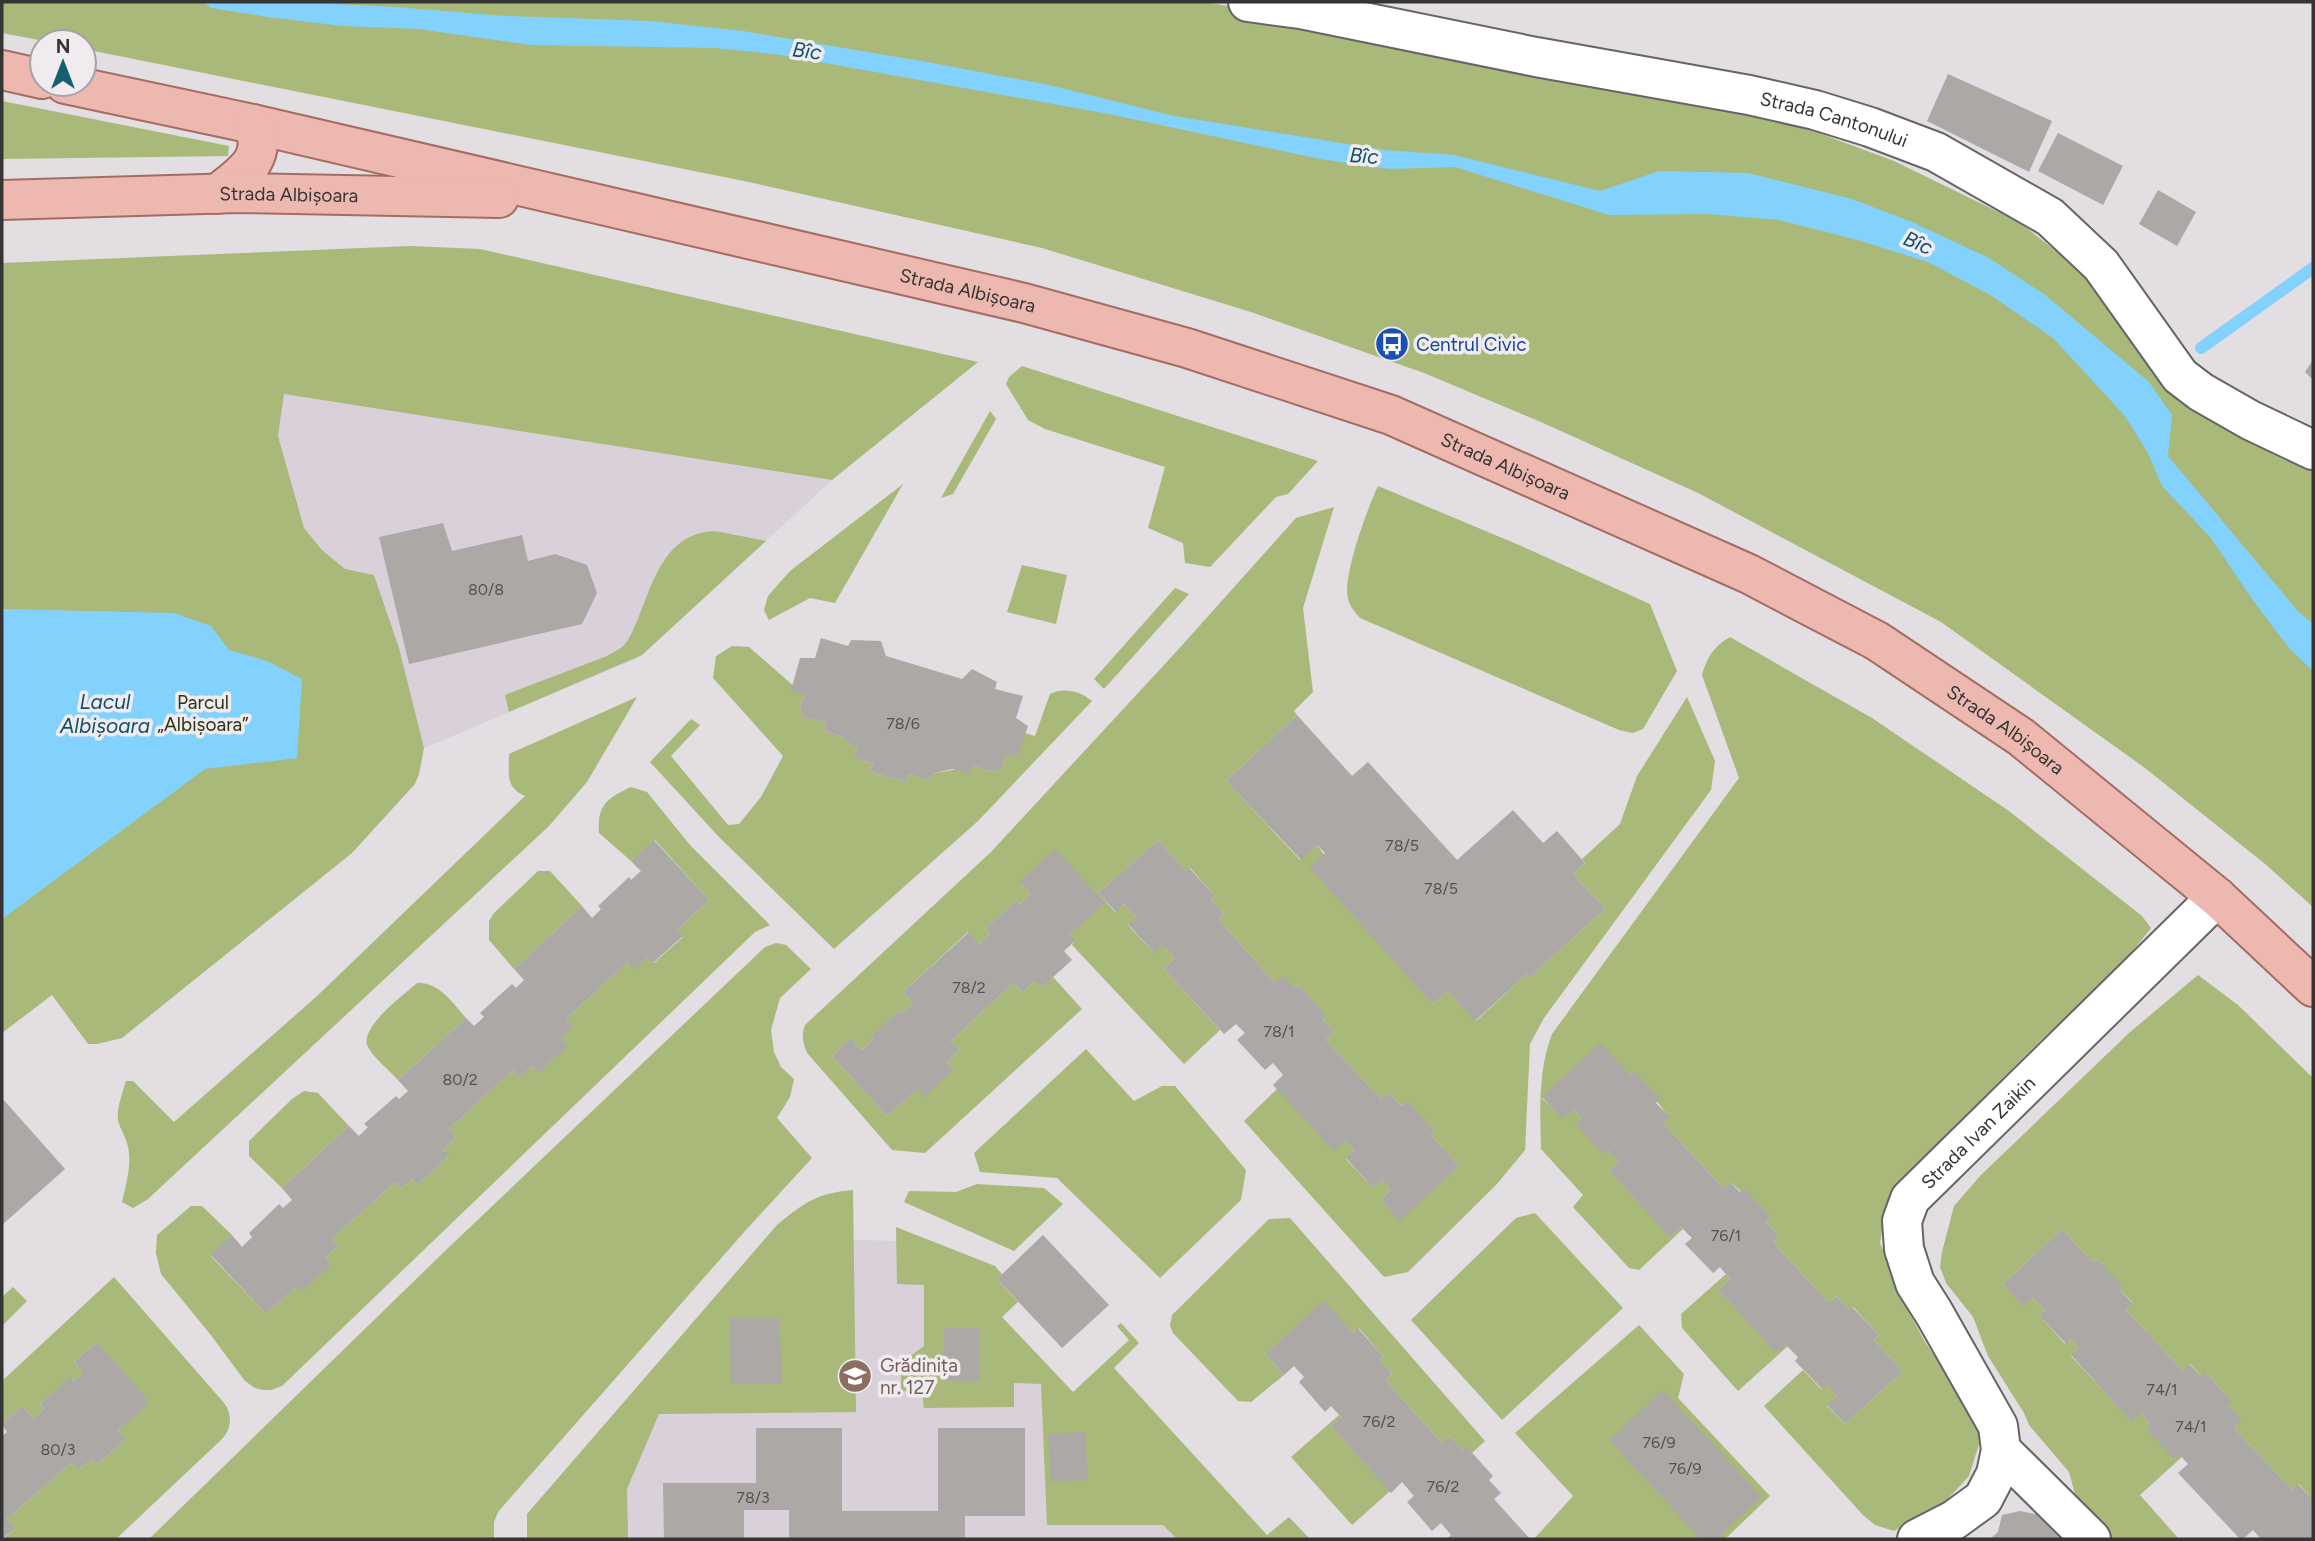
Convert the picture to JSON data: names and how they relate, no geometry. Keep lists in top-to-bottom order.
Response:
{
  "streets": {
    "main road": ["Strada Albișoara"],
    "street": ["Strada Cantonului", "Strada Ivan Zaikin"]
  },
  "crossings": [
    ["Strada Albișoara", "Strada Ivan Zaikin"]
  ],
  "water": ["Bîc", "Lacul Albișoara"],
  "parks": ["Parcul „Albișoara”"],
  "places": {
    "bus stop": ["Centrul Civic"],
    "school or university": ["Grădinița nr. 127"]
  },
  "house_numbers": [
    "80/8",
    "78/6",
    "78/5",
    "78/5",
    "78/2",
    "78/1",
    "80/2",
    "76/1",
    "74/1",
    "76/2",
    "74/1",
    "76/9",
    "80/3",
    "76/9",
    "76/2",
    "78/3"
  ],
  "north": "top"
}
